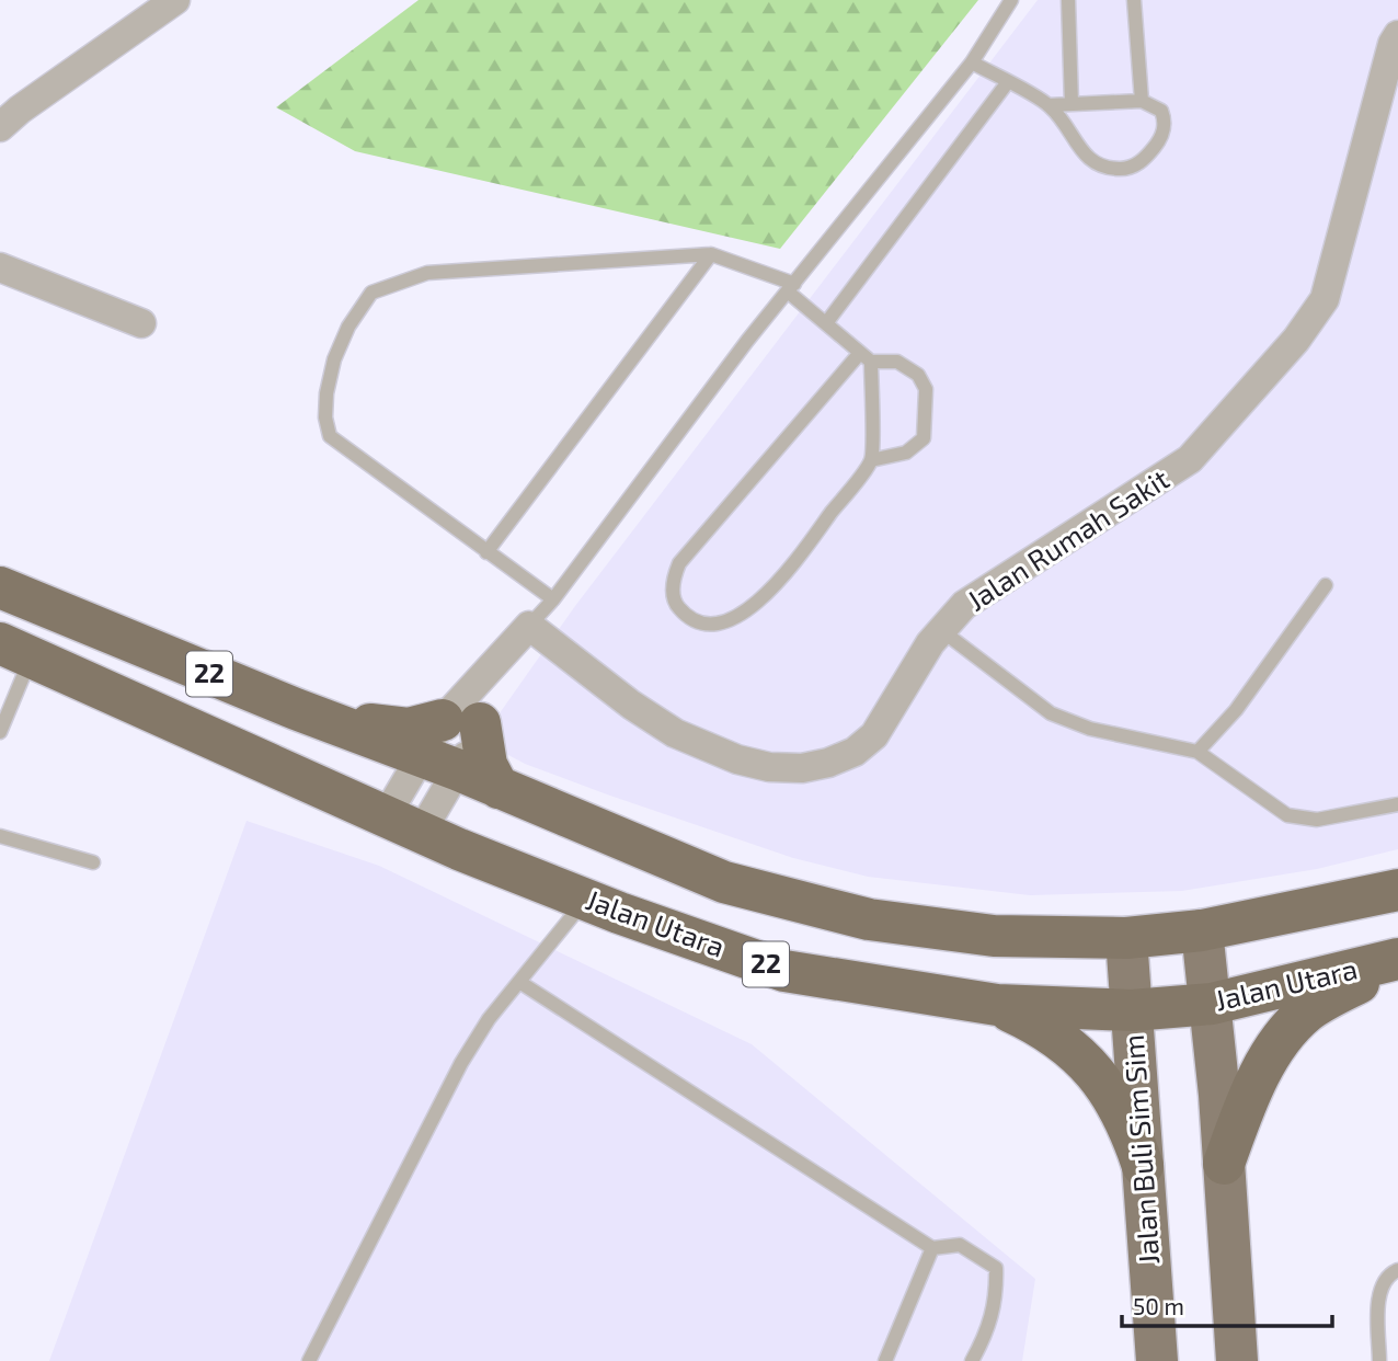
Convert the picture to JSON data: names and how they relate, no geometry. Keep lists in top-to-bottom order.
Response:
{
  "streets": {
    "highway": ["22", "Jalan Utara"],
    "main road": ["Jalan Buli Sim Sim"],
    "street": ["Jalan Rumah Sakit"]
  },
  "crossings": [
    ["22", "Jalan Buli Sim Sim"],
    ["Jalan Utara", "Jalan Buli Sim Sim"]
  ],
  "scale_bar": "50 m"
}
